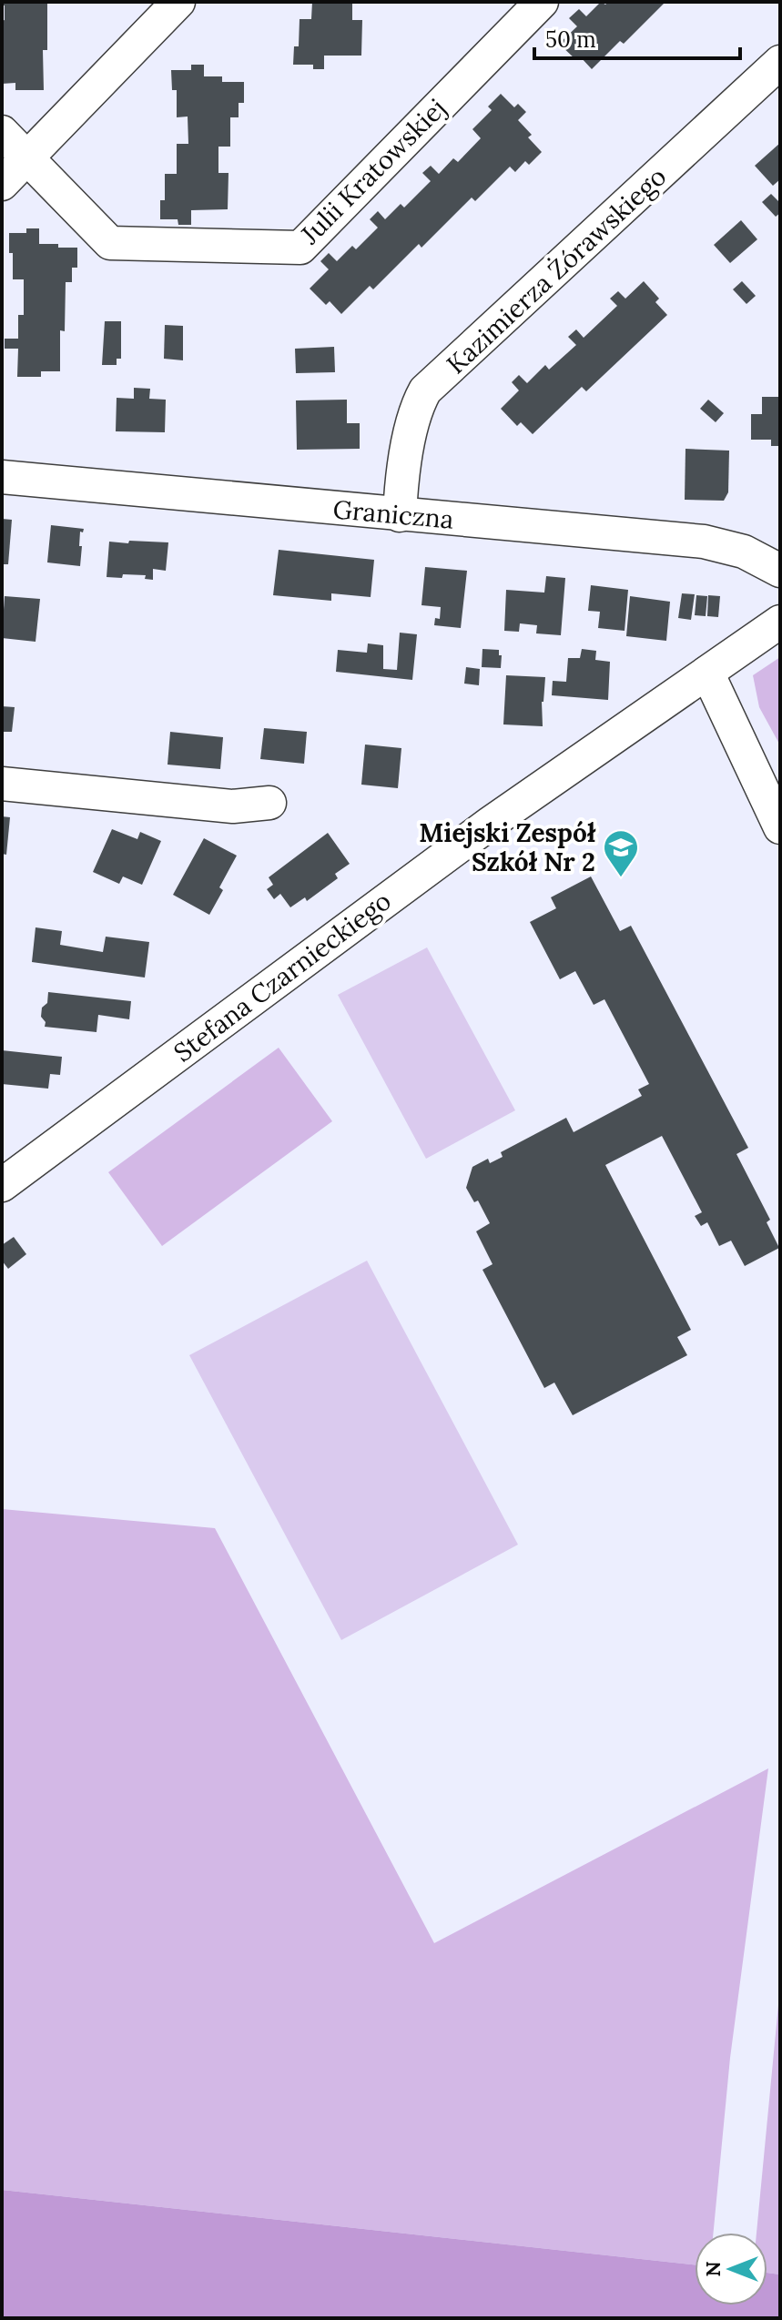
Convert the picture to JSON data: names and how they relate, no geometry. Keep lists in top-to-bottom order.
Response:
{
  "streets": {
    "street": [
      "Julii Kratowskiej",
      "Kazimierza Żórawskiego",
      "Graniczna",
      "Stefana Czarnieckiego"
    ]
  },
  "crossings": [
    ["Kazimierza Żórawskiego", "Graniczna"]
  ],
  "places": {
    "school or university": ["Miejski Zespół Szkół Nr 2"]
  },
  "scale_bar": "50 m",
  "north": "left"
}
